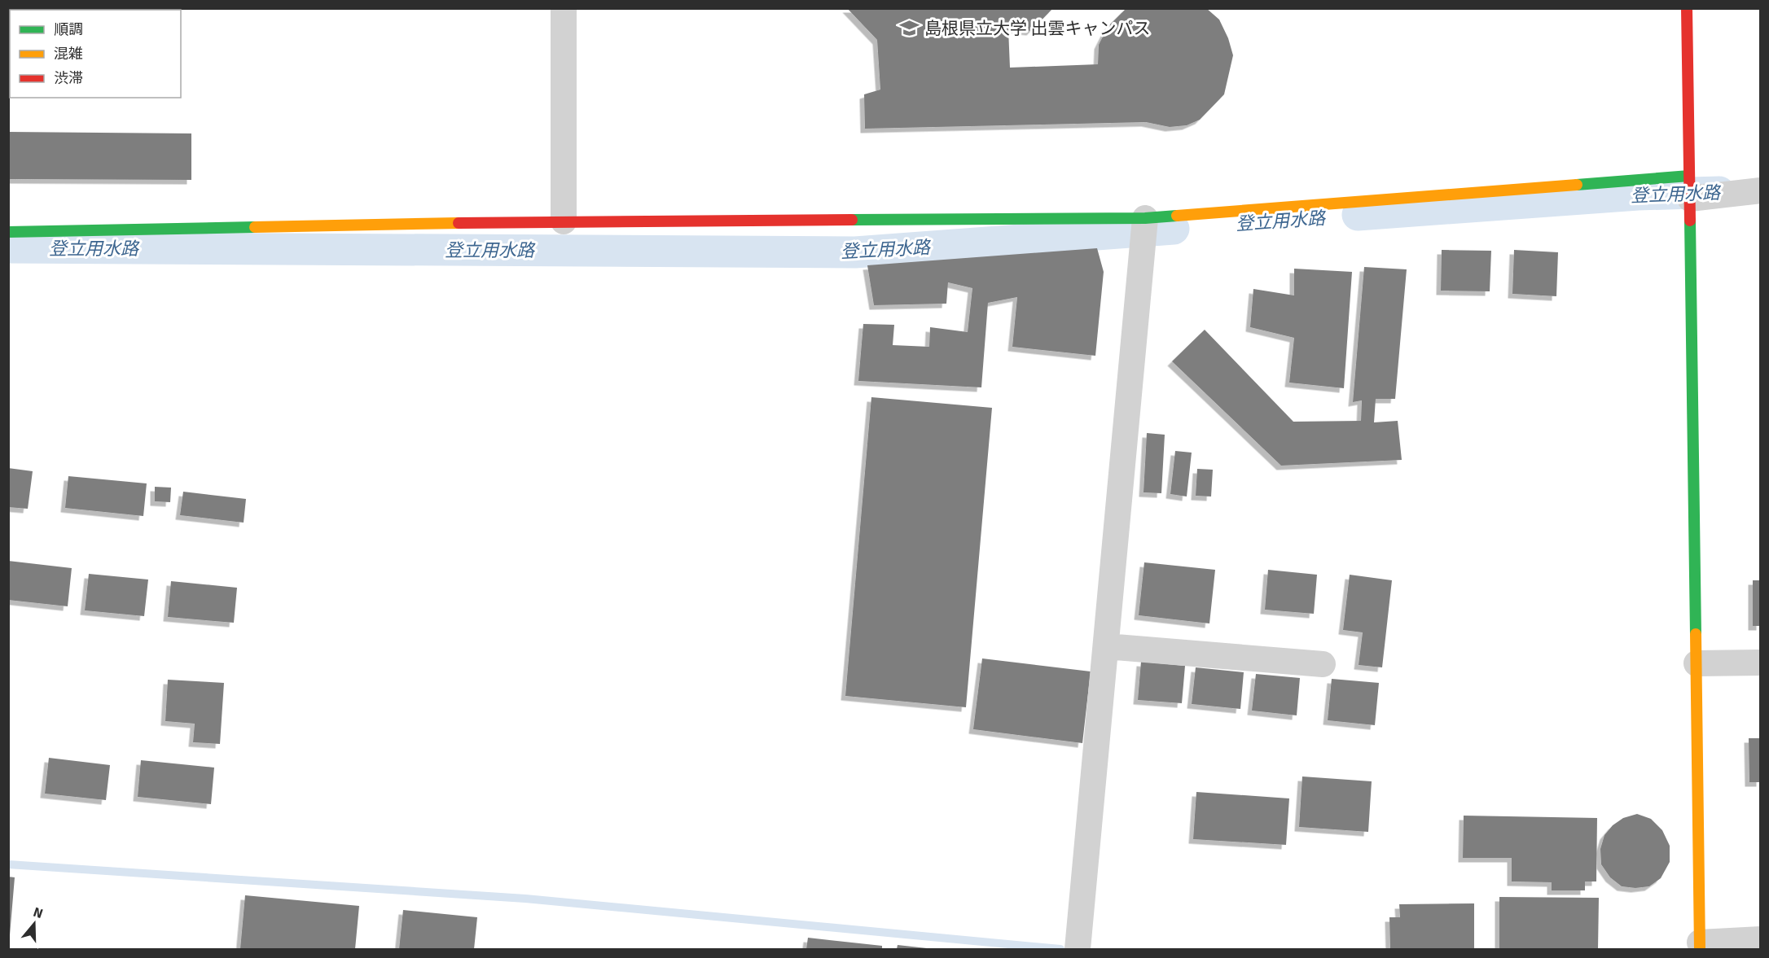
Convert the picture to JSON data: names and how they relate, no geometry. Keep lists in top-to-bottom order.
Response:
{
  "water": ["登立用水路"],
  "places": {
    "school or university": ["島根県立大学 出雲キャンパス"]
  },
  "legend": ["順調", "混雑", "渋滞"],
  "north": "top"
}
